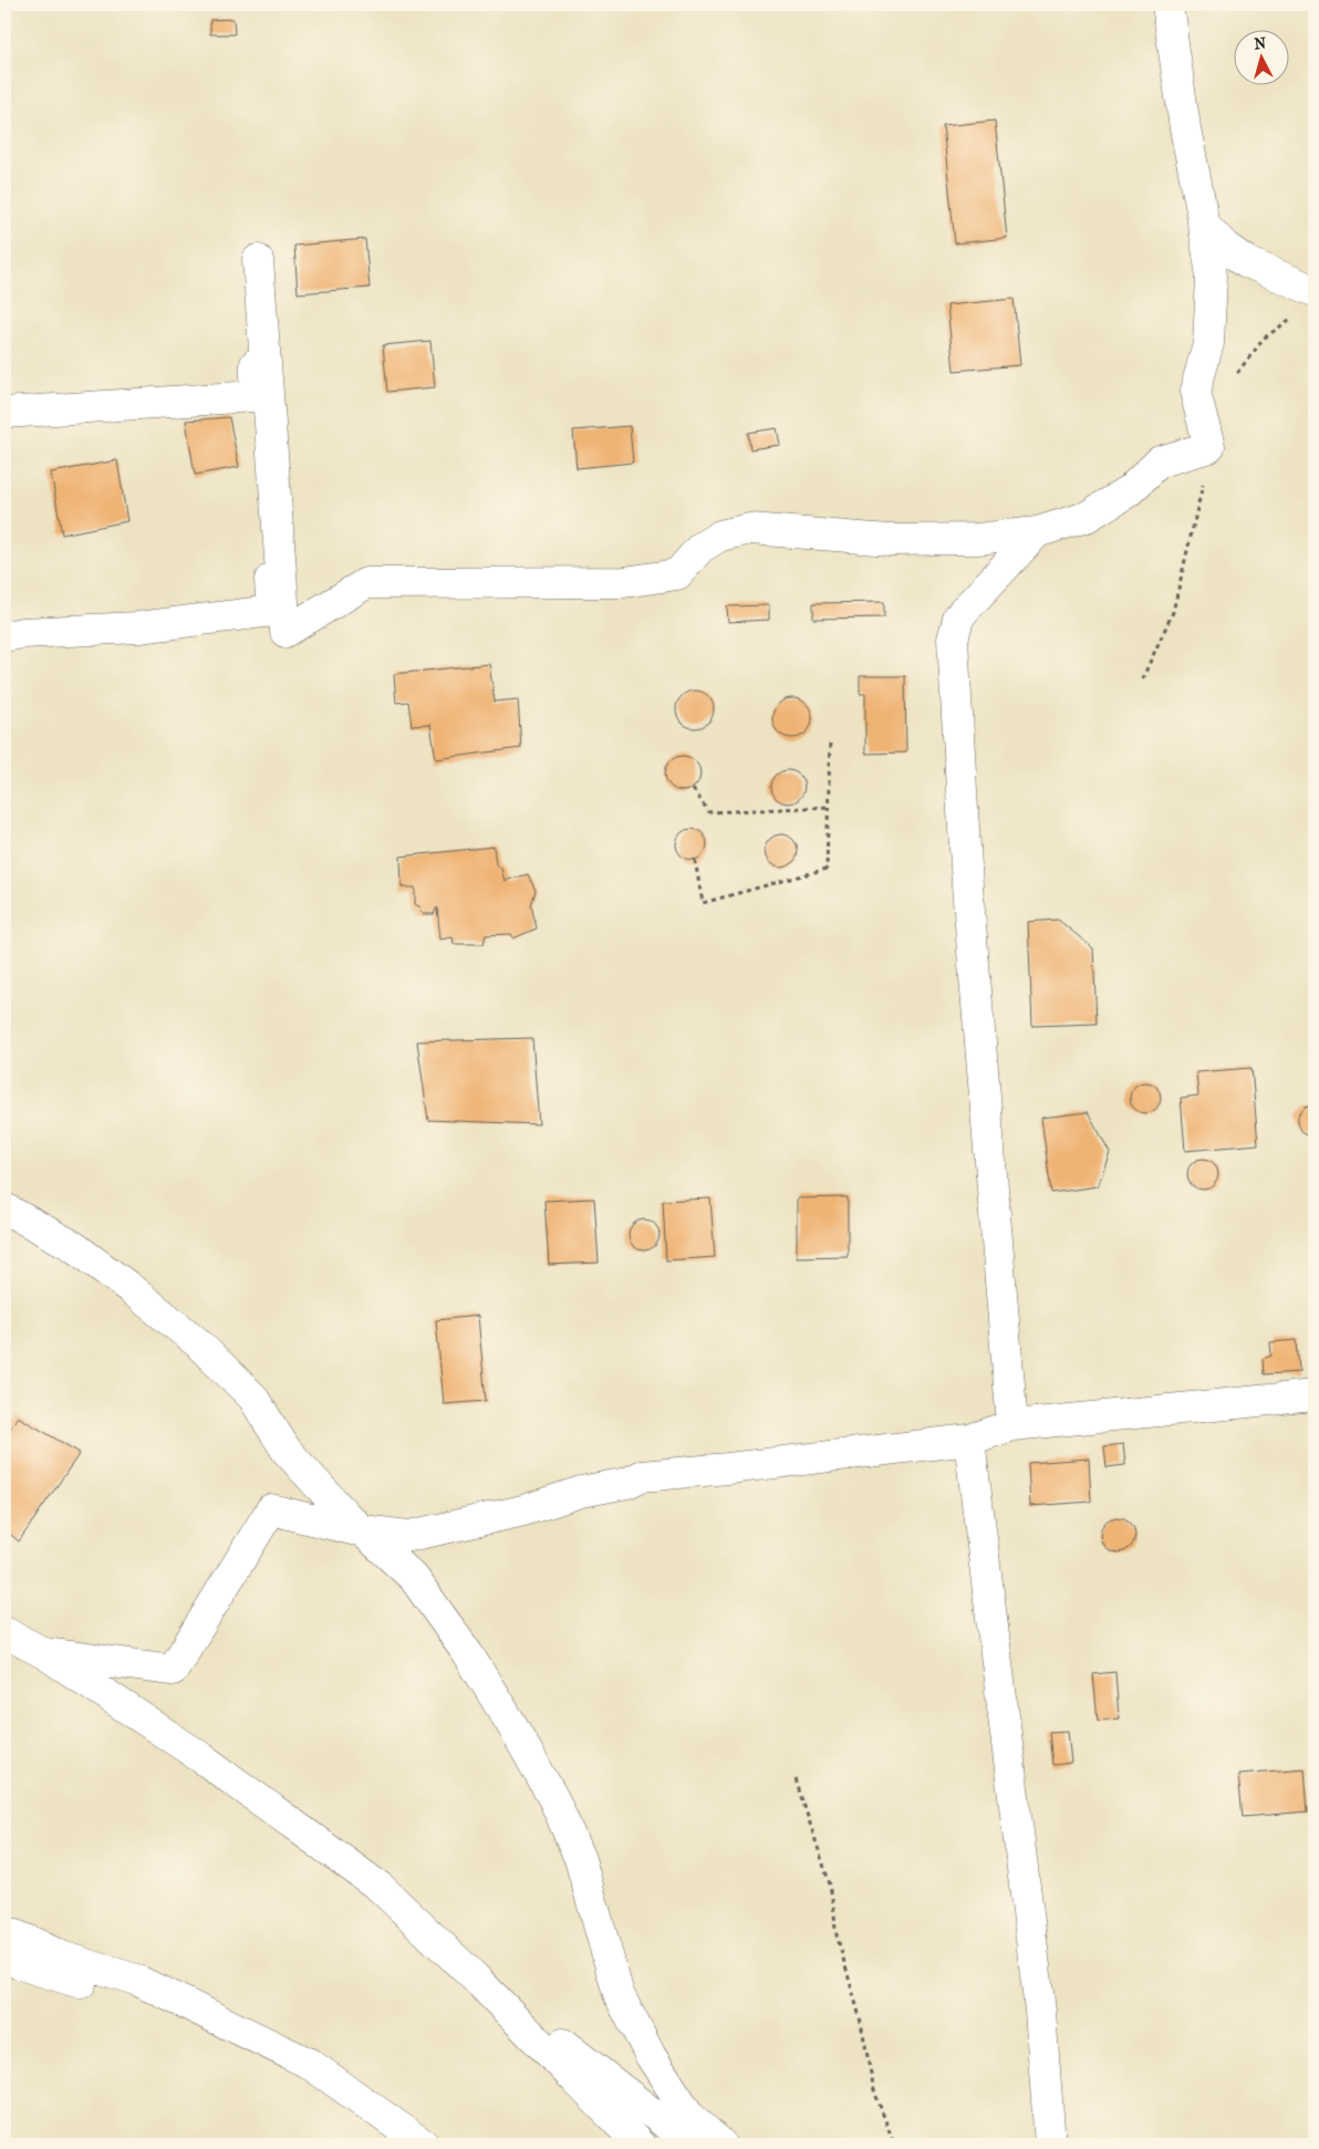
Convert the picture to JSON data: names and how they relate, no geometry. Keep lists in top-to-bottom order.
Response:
{
  "north": "top"
}
